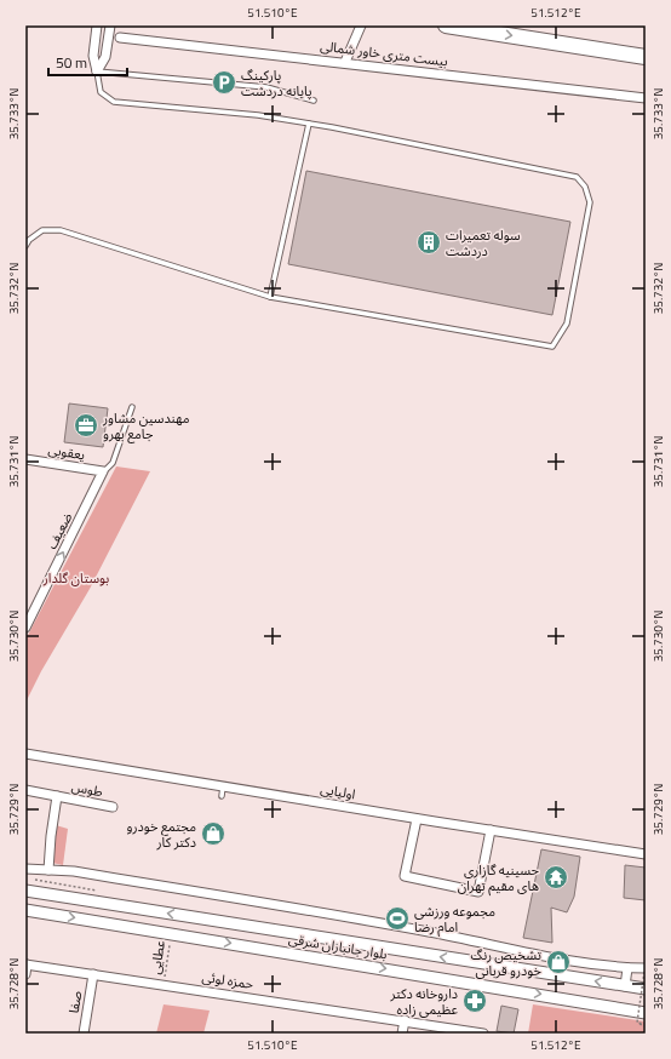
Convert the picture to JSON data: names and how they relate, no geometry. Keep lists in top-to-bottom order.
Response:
{
  "streets": {
    "main road": ["بلوار جانبازان شرقی"],
    "street": [
      "بیست متری خاور شمالی",
      "یعقوبی",
      "ضعیف",
      "طوس",
      "اولیایی",
      "حمزه لوئی",
      "صفا"
    ],
    "path": ["عطایی"]
  },
  "crossings": [
    ["یعقوبی", "ضعیف"],
    ["بلوار جانبازان شرقی", "عطایی"],
    ["عطایی", "حمزه لوئی"],
    ["حمزه لوئی", "صفا"]
  ],
  "one_way": ["ضعیف"],
  "parks": ["بوستان گلدار"],
  "places": {
    "parking": ["پارکینگ پایانه دردشت"],
    "building": ["سوله تعمیرات دردشت"],
    "office": ["مهندسین مشاور جامع بهرو"],
    "shop": ["مجتمع خودرو دکتر کار", "تشخیص رنگ خودرو قربانی"],
    "temple": ["حسینیه گازاری های مقیم تهران"],
    "sports": ["مجموعه ورزشی امام رضا"],
    "pharmacy": ["داروخانه دکتر عظیمی زاده"]
  },
  "scale_bar": "50 m",
  "coordinates": [
    "51.510°E",
    "51.512°E",
    "35.733°N",
    "35.732°N",
    "35.731°N",
    "35.730°N",
    "35.729°N",
    "35.728°N"
  ]
}
